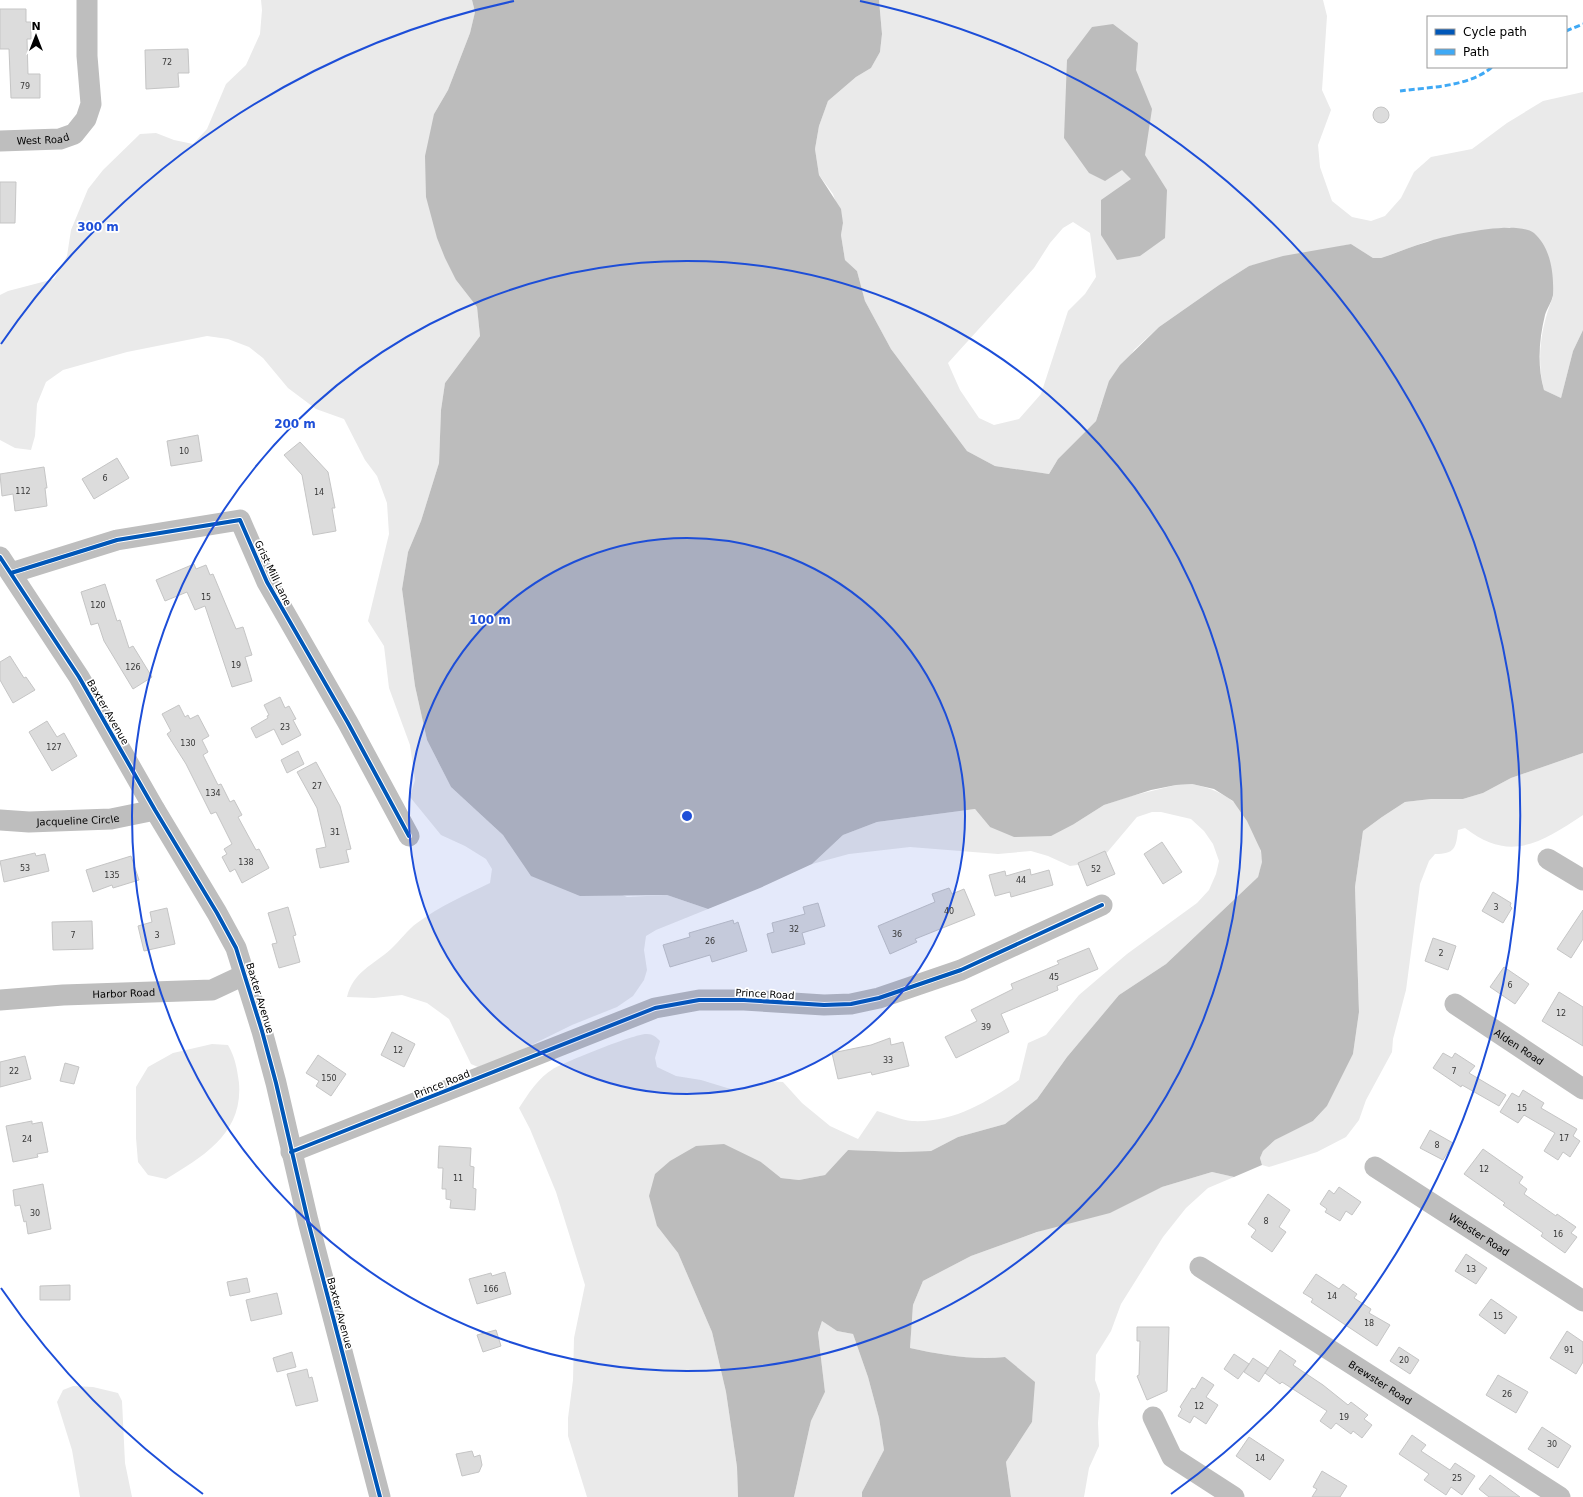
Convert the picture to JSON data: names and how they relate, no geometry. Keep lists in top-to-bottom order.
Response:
{
  "streets": {
    "street": [
      "West Road",
      "Grist Mill Lane",
      "Baxter Avenue",
      "Jacqueline Circle",
      "Harbor Road",
      "Prince Road",
      "Alden Road",
      "Webster Road",
      "Brewster Road"
    ]
  },
  "crossings": [
    ["Grist Mill Lane", "Baxter Avenue"],
    ["Baxter Avenue", "Jacqueline Circle"],
    ["Baxter Avenue", "Harbor Road"],
    ["Baxter Avenue", "Prince Road"]
  ],
  "house_numbers": [
    "72",
    "79",
    "10",
    "6",
    "112",
    "14",
    "15",
    "120",
    "19",
    "126",
    "23",
    "130",
    "127",
    "27",
    "134",
    "31",
    "138",
    "53",
    "52",
    "135",
    "44",
    "3",
    "40",
    "32",
    "36",
    "7",
    "3",
    "26",
    "2",
    "45",
    "6",
    "12",
    "39",
    "12",
    "33",
    "22",
    "7",
    "150",
    "15",
    "17",
    "24",
    "8",
    "12",
    "11",
    "30",
    "8",
    "16",
    "13",
    "166",
    "14",
    "15",
    "18",
    "91",
    "20",
    "26",
    "12",
    "19",
    "30",
    "14",
    "25"
  ],
  "legend": ["Cycle path", "Path"],
  "north": "top",
  "rings": ["300 m", "200 m", "100 m"]
}
